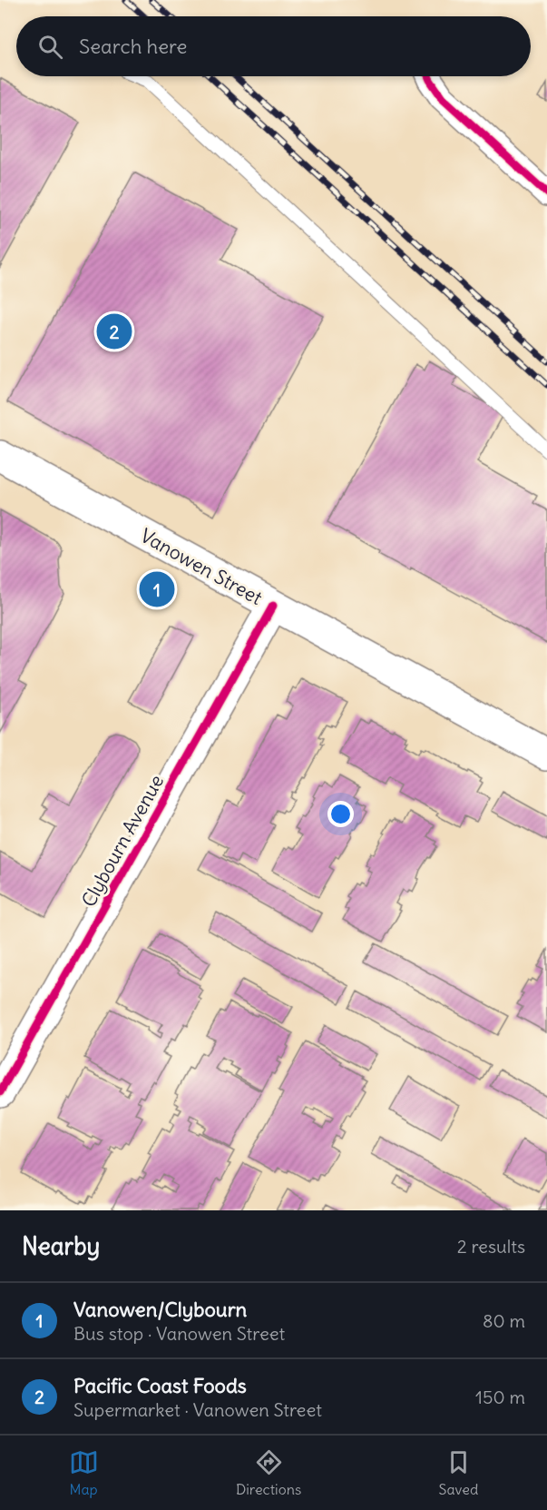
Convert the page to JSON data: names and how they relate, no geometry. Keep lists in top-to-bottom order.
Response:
{
  "streets": {
    "main road": ["Vanowen Street", "Clybourn Avenue"]
  },
  "crossings": [
    ["Vanowen Street", "Clybourn Avenue"]
  ],
  "page": {
    "search": "Search here",
    "pins": ["2", "1"],
    "heading": ["Nearby", "2 results"],
    "list": [
      {
        "mark": "1",
        "name": "Vanowen/Clybourn",
        "note": "Bus stop · Vanowen Street",
        "value": "80 m"
      },
      {
        "mark": "2",
        "name": "Pacific Coast Foods",
        "note": "Supermarket · Vanowen Street",
        "value": "150 m"
      }
    ],
    "nav": ["Map", "Directions", "Saved"]
  }
}
